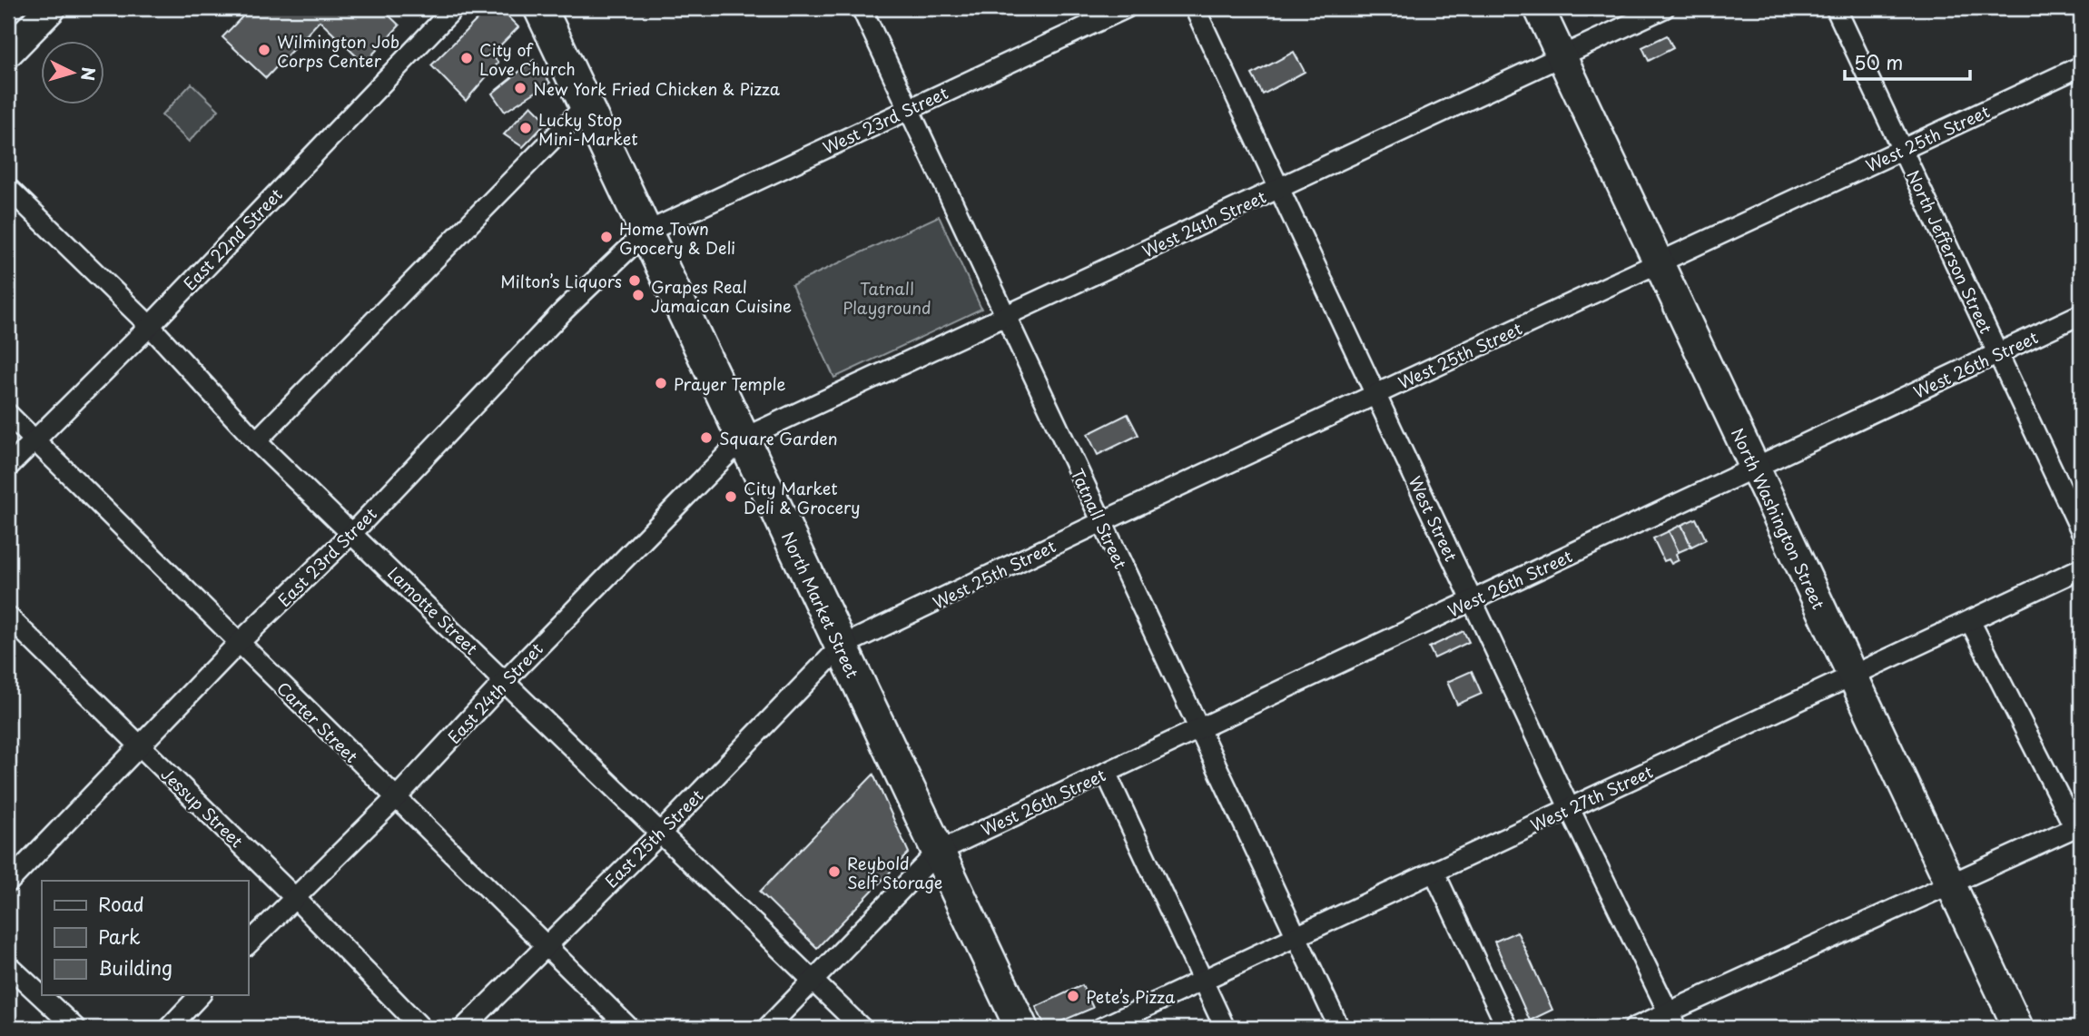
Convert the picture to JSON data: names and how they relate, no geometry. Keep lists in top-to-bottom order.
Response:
{
  "streets": {
    "main road": ["North Washington Street", "North Market Street"],
    "street": [
      "West 23rd Street",
      "West 25th Street",
      "West 24th Street",
      "East 22nd Street",
      "North Jefferson Street",
      "West 26th Street",
      "Tatnall Street",
      "West Street",
      "East 23rd Street",
      "Lamotte Street",
      "East 24th Street",
      "Carter Street",
      "West 27th Street",
      "Jessup Street",
      "East 25th Street"
    ]
  },
  "crossings": [
    ["West 23rd Street", "Tatnall Street"],
    ["West 23rd Street", "East 23rd Street"],
    ["West 23rd Street", "North Market Street"],
    ["West 25th Street", "North Jefferson Street"],
    ["West 25th Street", "Tatnall Street"],
    ["West 25th Street", "West Street"],
    ["West 25th Street", "North Washington Street"],
    ["West 25th Street", "North Market Street"],
    ["West 25th Street", "East 25th Street"],
    ["West 24th Street", "Tatnall Street"],
    ["West 24th Street", "West Street"],
    ["West 24th Street", "North Washington Street"],
    ["West 24th Street", "North Market Street"],
    ["West 24th Street", "East 24th Street"],
    ["East 22nd Street", "Lamotte Street"],
    ["East 22nd Street", "Carter Street"],
    ["North Jefferson Street", "West 26th Street"],
    ["West 26th Street", "Tatnall Street"],
    ["West 26th Street", "West Street"],
    ["West 26th Street", "North Washington Street"],
    ["West 26th Street", "North Market Street"],
    ["Tatnall Street", "West 27th Street"],
    ["West Street", "West 27th Street"],
    ["North Washington Street", "West 27th Street"],
    ["East 23rd Street", "North Market Street"],
    ["East 23rd Street", "Lamotte Street"],
    ["East 23rd Street", "Carter Street"],
    ["East 23rd Street", "Jessup Street"],
    ["North Market Street", "East 24th Street"],
    ["North Market Street", "East 25th Street"],
    ["Lamotte Street", "East 24th Street"],
    ["Lamotte Street", "East 25th Street"],
    ["East 24th Street", "Carter Street"],
    ["East 24th Street", "Jessup Street"],
    ["Carter Street", "East 25th Street"]
  ],
  "parks": ["Tatnall Playground"],
  "places": [
    "Wilmington Job Corps Center",
    "City of Love Church",
    "New York Fried Chicken & Pizza",
    "Lucky Stop Mini-Market",
    "Home Town Grocery & Deli",
    "Milton’s Liquors",
    "Grapes Real Jamaican Cuisine",
    "Prayer Temple",
    "Square Garden",
    "City Market Deli & Grocery",
    "Reybold Self Storage",
    "Pete’s Pizza"
  ],
  "legend": ["Road", "Park", "Building"],
  "scale_bar": "50 m",
  "north": "right"
}
